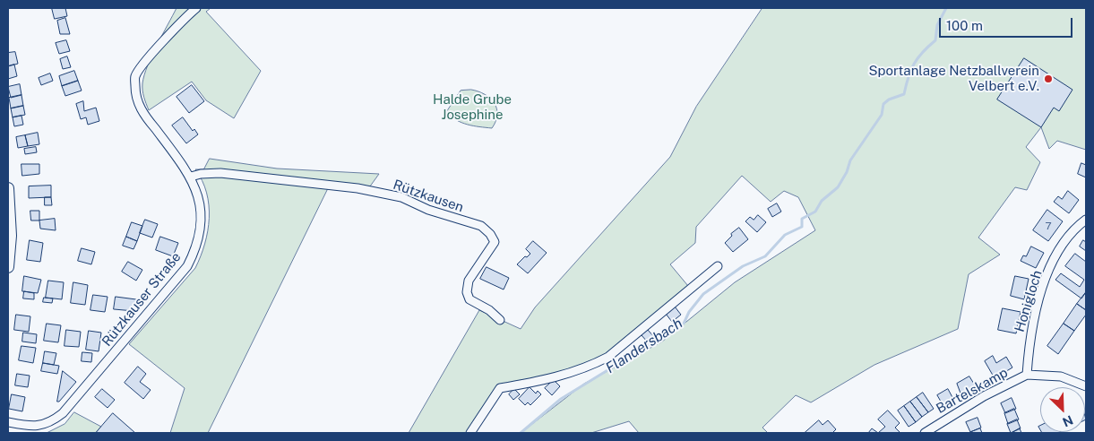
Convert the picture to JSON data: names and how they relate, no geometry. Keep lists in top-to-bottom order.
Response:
{
  "streets": {
    "street": [
      "Rützkausen",
      "Rützkauser Straße",
      "Honigloch",
      "Bartelskamp"
    ]
  },
  "crossings": [
    ["Rützkausen", "Rützkauser Straße"],
    ["Honigloch", "Bartelskamp"]
  ],
  "water": ["Flandersbach"],
  "parks": ["Halde Grube Josephine"],
  "places": ["Sportanlage Netzballverein Velbert e.V."],
  "house_numbers": ["7"],
  "scale_bar": "100 m",
  "north": "bottom right"
}
